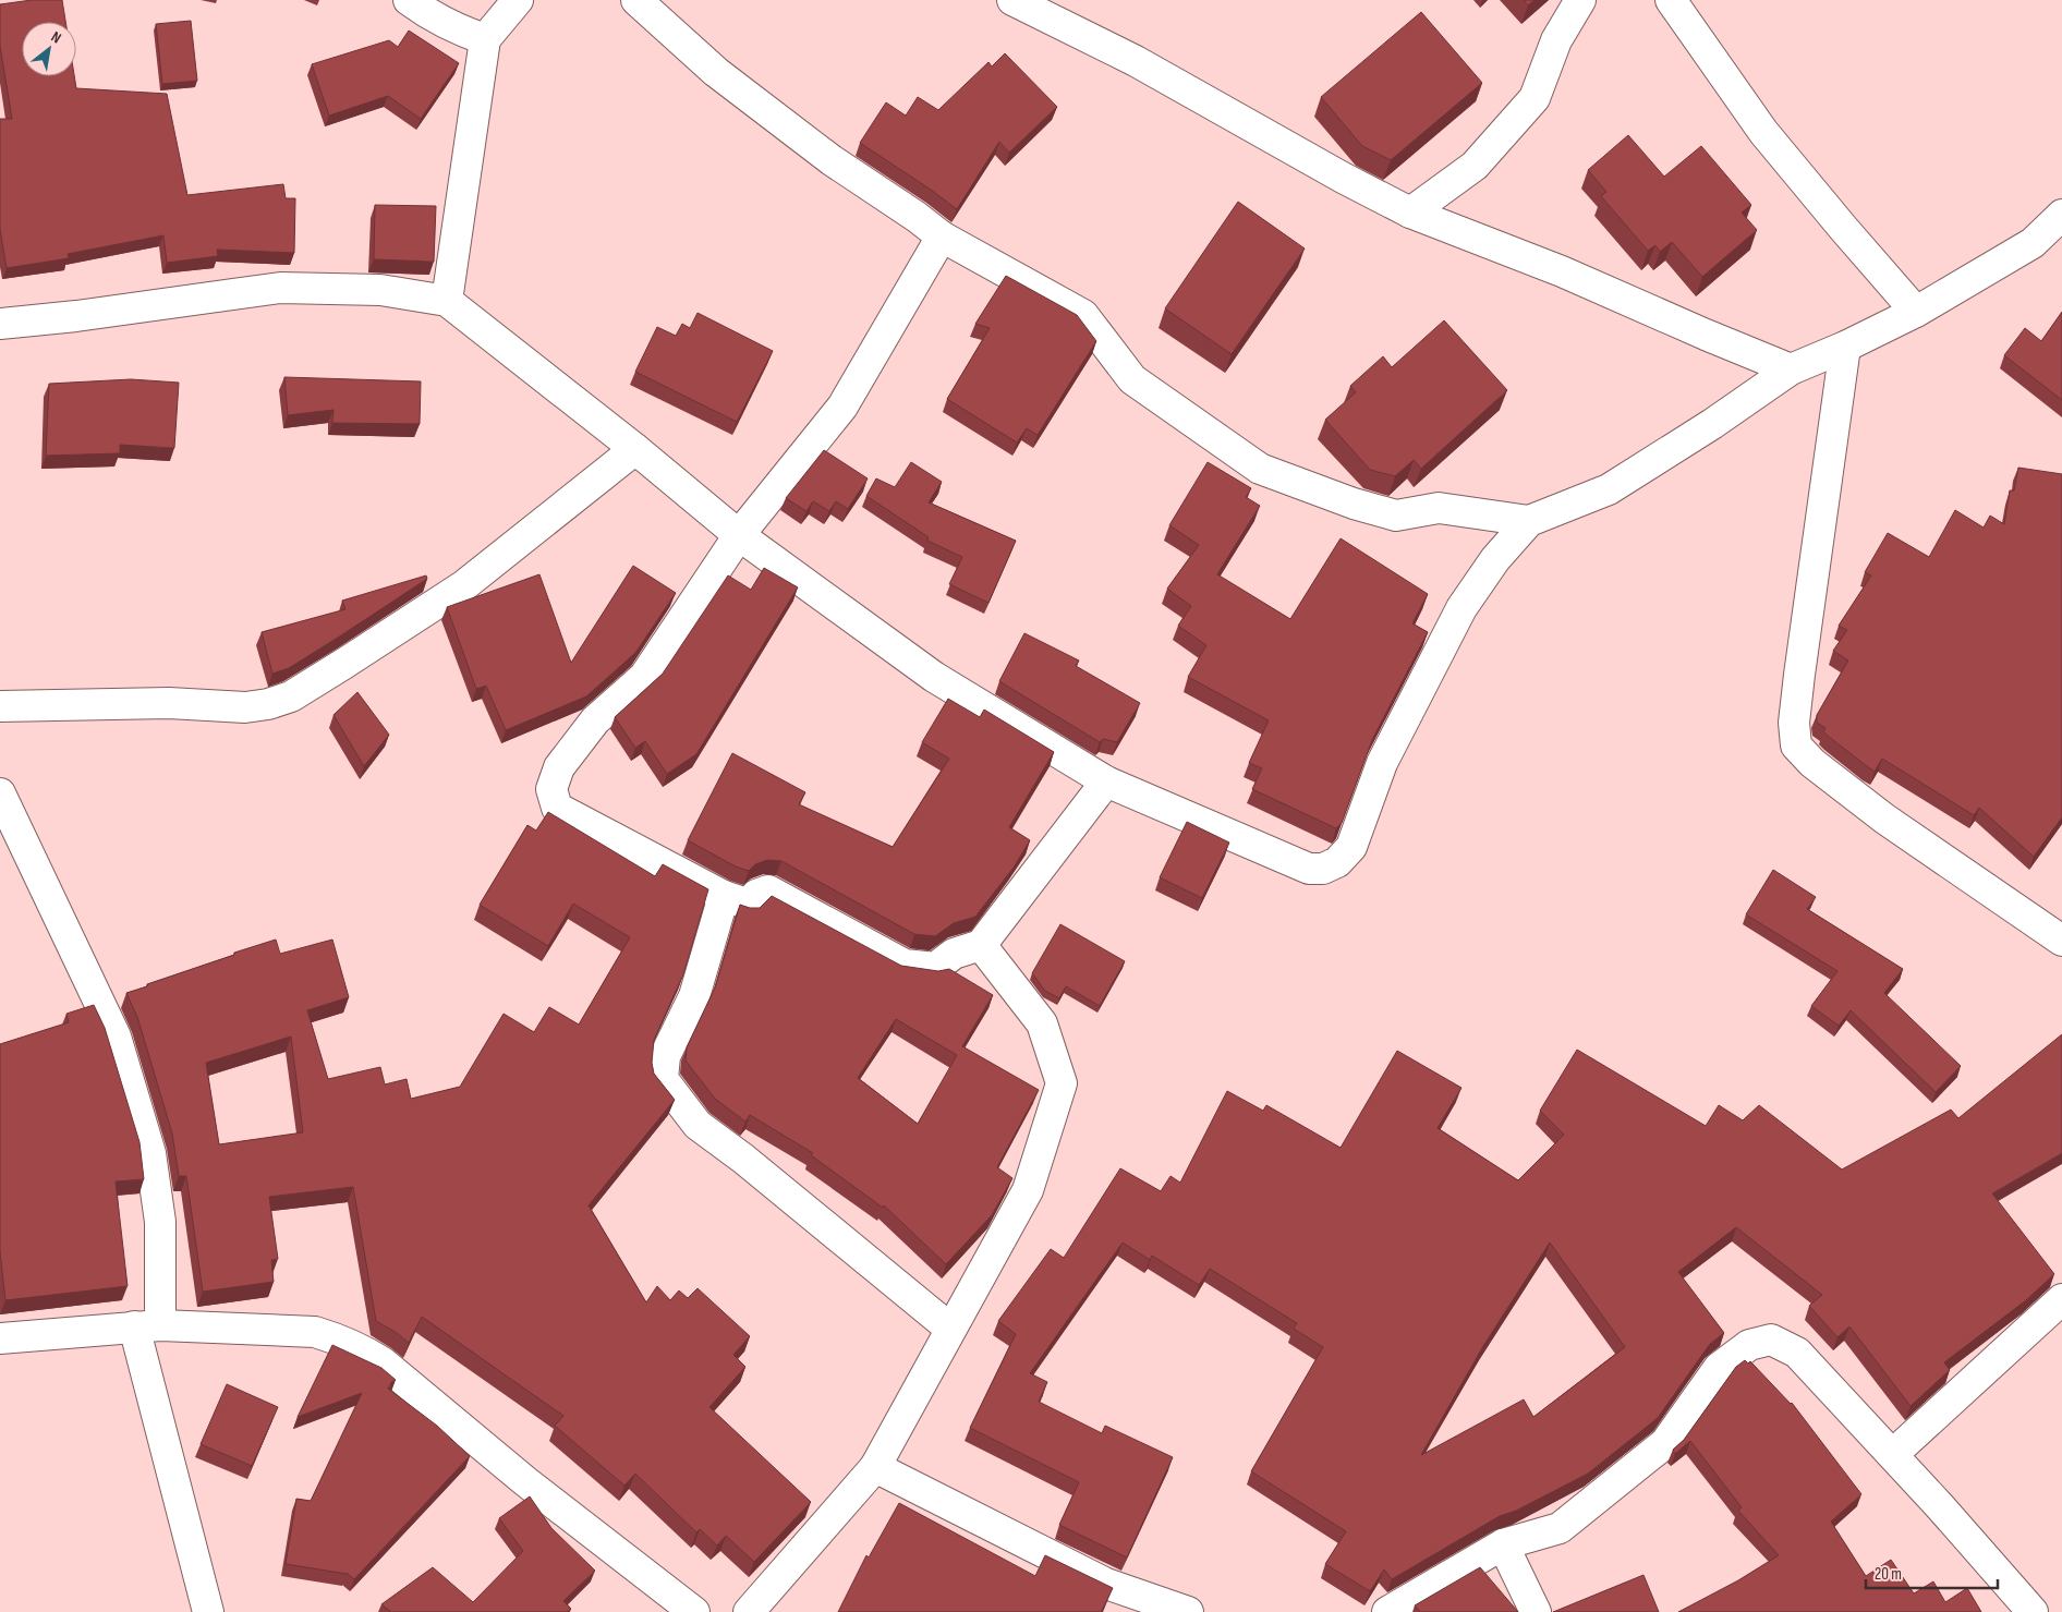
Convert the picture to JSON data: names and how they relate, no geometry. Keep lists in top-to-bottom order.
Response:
{
  "scale_bar": "20 m",
  "north": "top right"
}
